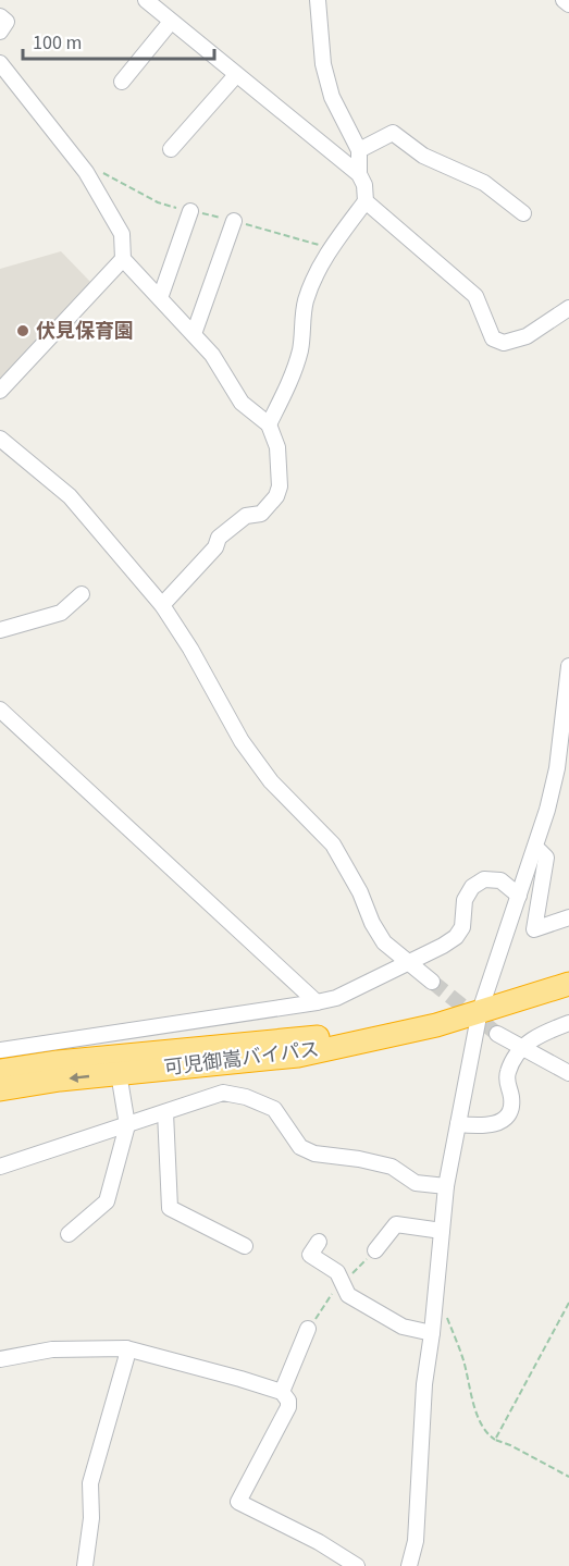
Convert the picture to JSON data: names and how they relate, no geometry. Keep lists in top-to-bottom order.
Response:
{
  "streets": {
    "highway": ["可児御嵩バイパス"]
  },
  "places": ["伏見保育園"],
  "scale_bar": "100 m"
}
